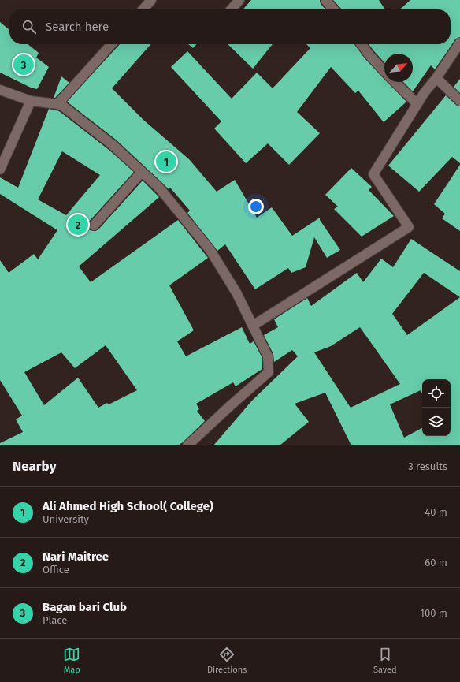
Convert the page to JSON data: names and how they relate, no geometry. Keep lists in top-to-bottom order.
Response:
{
  "north": "top right",
  "page": {
    "search": "Search here",
    "pins": ["3", "1", "2"],
    "heading": ["Nearby", "3 results"],
    "list": [
      {
        "mark": "1",
        "name": "Ali Ahmed High School( College)",
        "note": "University",
        "value": "40 m"
      },
      {
        "mark": "2",
        "name": "Nari Maitree",
        "note": "Office",
        "value": "60 m"
      },
      {
        "mark": "3",
        "name": "Bagan bari Club",
        "note": "Place",
        "value": "100 m"
      }
    ],
    "nav": ["Map", "Directions", "Saved"]
  }
}
